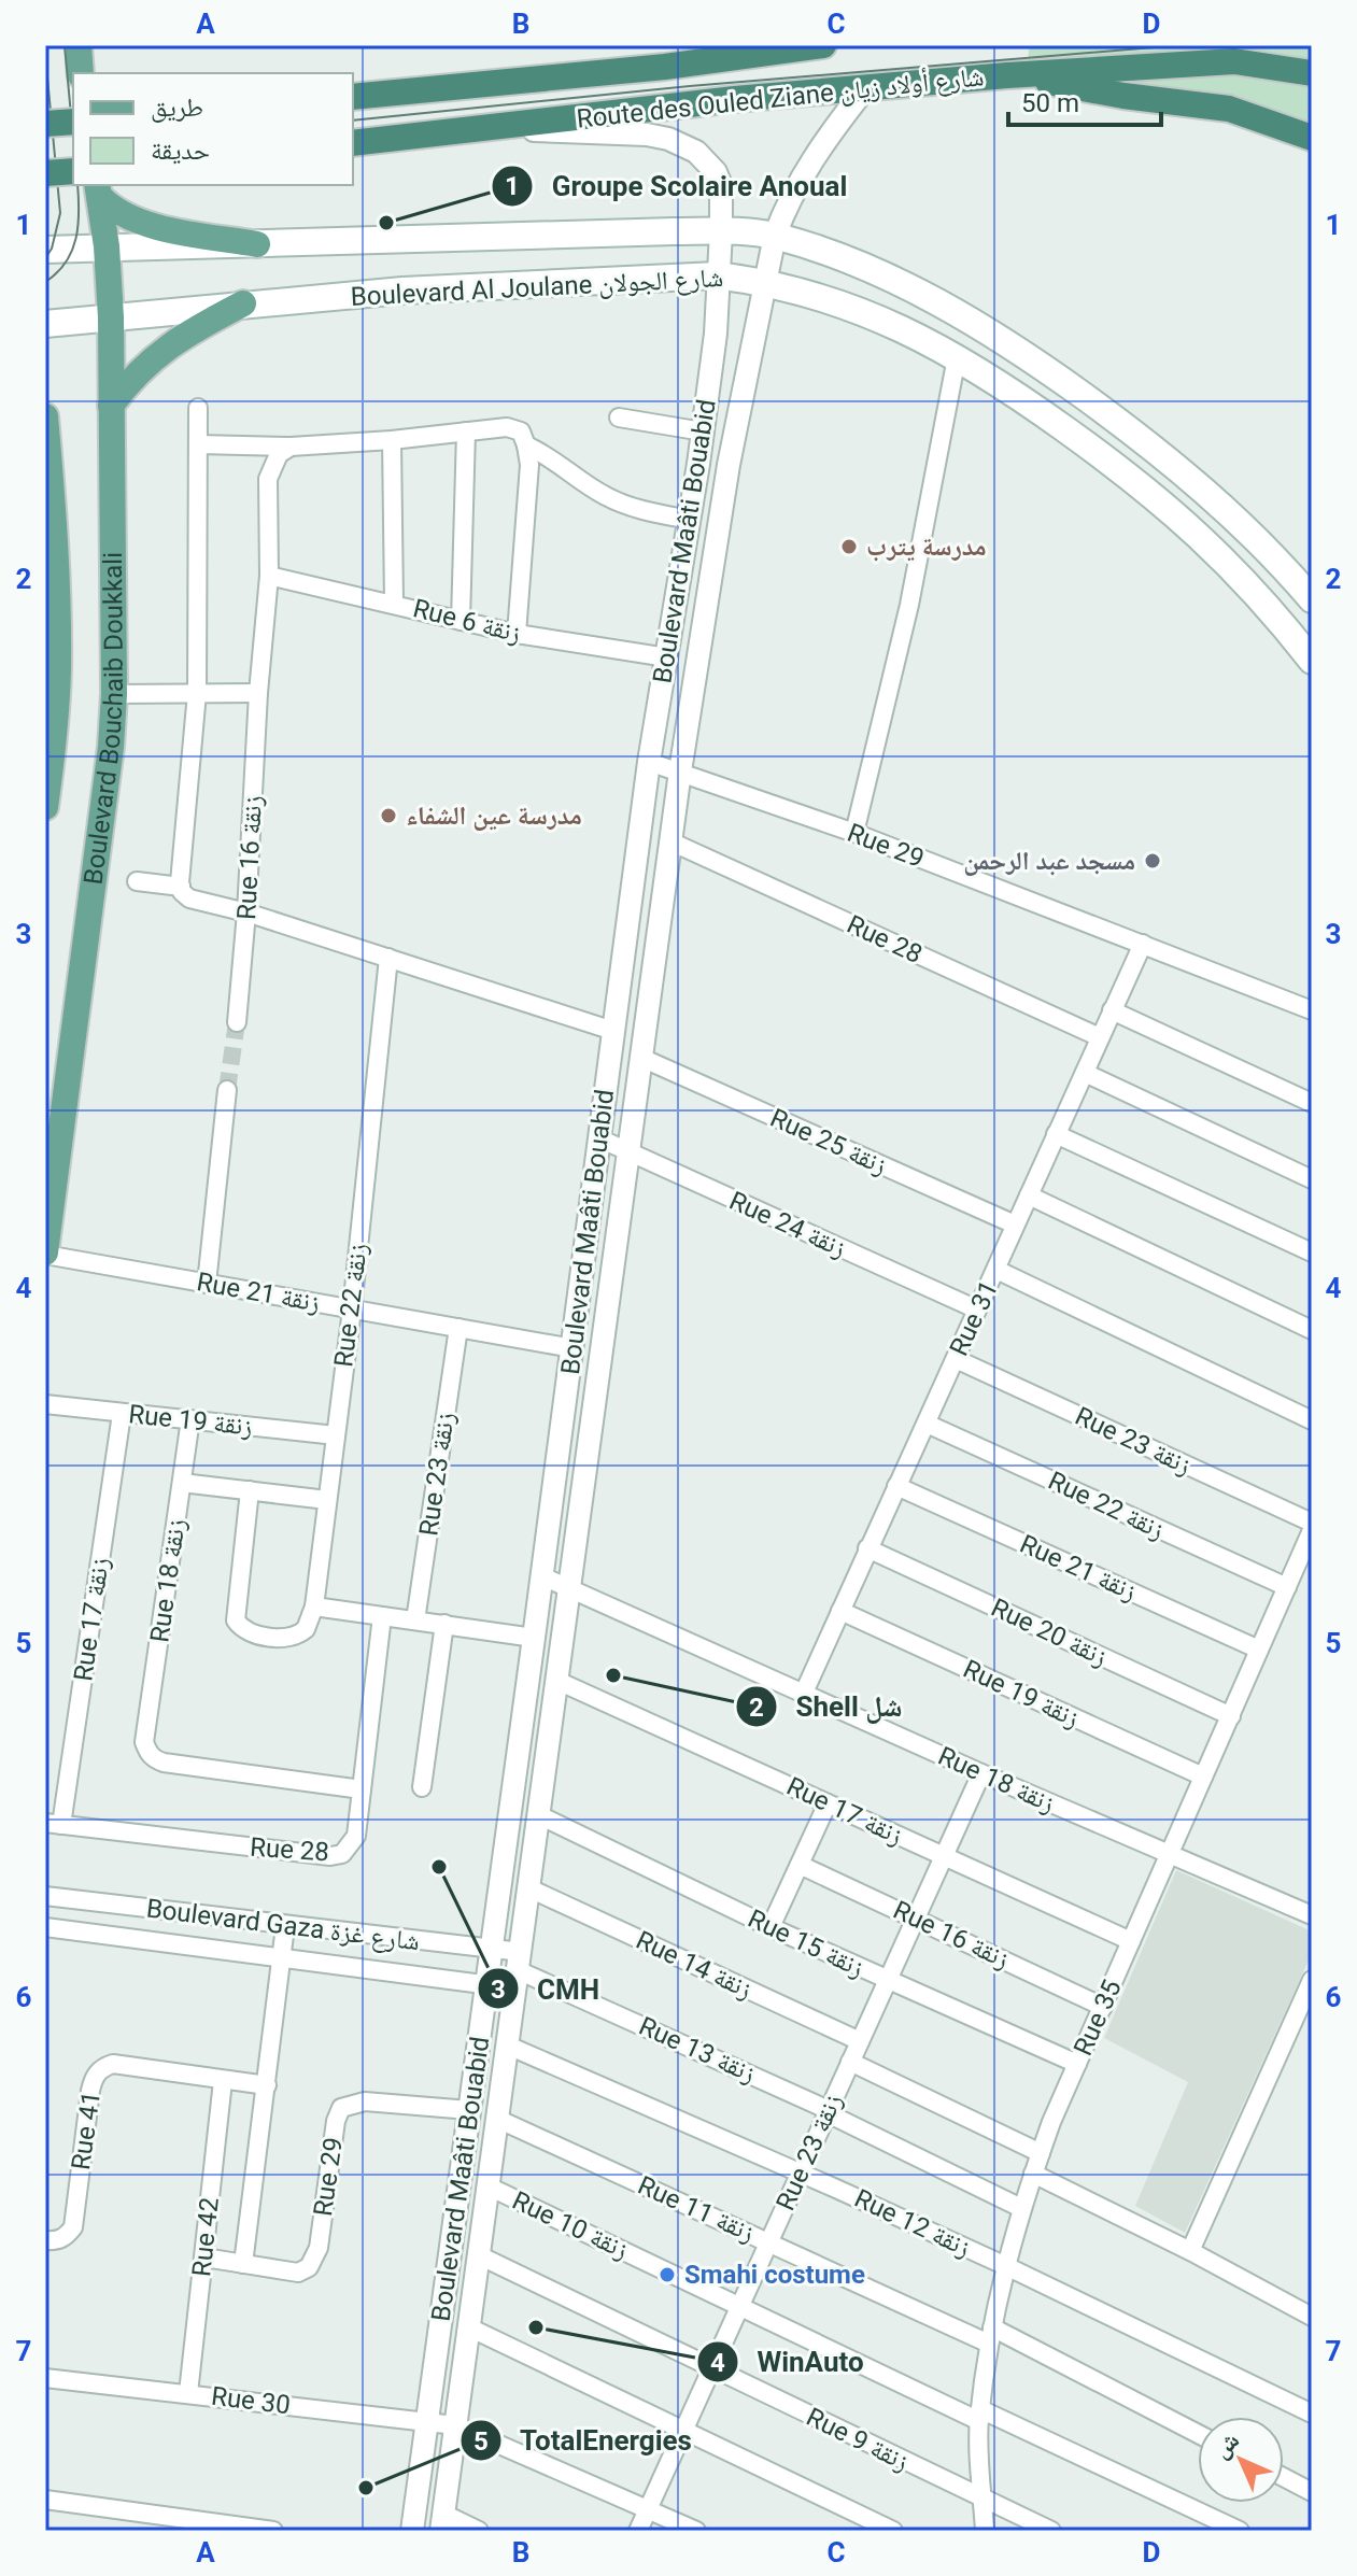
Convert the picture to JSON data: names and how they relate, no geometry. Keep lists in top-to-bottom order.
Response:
{
  "streets": {
    "highway": ["Route des Ouled Ziane شارع أولاد زيان"],
    "main road": ["Boulevard Al Joulane شارع الجولان", "Boulevard Bouchaib Doukkali"],
    "street": [
      "Boulevard Maâti Bouabid",
      "Rue 6 زنقة",
      "Rue 29",
      "Rue 16 زنقة",
      "Rue 28",
      "Rue 25 زنقة",
      "Rue 24 زنقة",
      "Rue 21 زنقة",
      "Rue 22 زنقة",
      "Rue 31",
      "Rue 19 زنقة",
      "Rue 23 زنقة",
      "Rue 18 زنقة",
      "Rue 17 زنقة",
      "Rue 20 زنقة",
      "Boulevard Gaza شارع غزة",
      "Rue 15 زنقة",
      "Rue 14 زنقة",
      "Rue 35",
      "Rue 13 زنقة",
      "Rue 41",
      "Rue 11 زنقة",
      "Rue 12 زنقة",
      "Rue 10 زنقة",
      "Rue 42",
      "Rue 30",
      "Rue 9 زنقة"
    ]
  },
  "crossings": [
    ["Route des Ouled Ziane شارع أولاد زيان", "Boulevard Maâti Bouabid"],
    ["Boulevard Al Joulane شارع الجولان", "Boulevard Maâti Bouabid"],
    ["Boulevard Al Joulane شارع الجولان", "Boulevard Bouchaib Doukkali"],
    ["Boulevard Maâti Bouabid", "Rue 6 زنقة"],
    ["Boulevard Maâti Bouabid", "Rue 29"],
    ["Boulevard Maâti Bouabid", "Rue 28"],
    ["Boulevard Maâti Bouabid", "Rue 25 زنقة"],
    ["Boulevard Maâti Bouabid", "Rue 24 زنقة"],
    ["Boulevard Maâti Bouabid", "Rue 21 زنقة"],
    ["Boulevard Maâti Bouabid", "Rue 18 زنقة"],
    ["Boulevard Maâti Bouabid", "Rue 17 زنقة"],
    ["Boulevard Maâti Bouabid", "Boulevard Gaza شارع غزة"],
    ["Boulevard Maâti Bouabid", "Rue 15 زنقة"],
    ["Boulevard Maâti Bouabid", "Rue 14 زنقة"],
    ["Boulevard Maâti Bouabid", "Rue 13 زنقة"],
    ["Boulevard Maâti Bouabid", "Rue 11 زنقة"],
    ["Boulevard Maâti Bouabid", "Rue 12 زنقة"],
    ["Boulevard Maâti Bouabid", "Rue 10 زنقة"],
    ["Boulevard Maâti Bouabid", "Rue 30"],
    ["Boulevard Maâti Bouabid", "Rue 9 زنقة"],
    ["Rue 6 زنقة", "Rue 16 زنقة"],
    ["Boulevard Bouchaib Doukkali", "Rue 21 زنقة"],
    ["Rue 29", "Rue 31"],
    ["Rue 29", "Rue 42"],
    ["Rue 16 زنقة", "Rue 23 زنقة"],
    ["Rue 16 زنقة", "Rue 35"],
    ["Rue 28", "Rue 31"],
    ["Rue 28", "Rue 18 زنقة"],
    ["Rue 28", "Rue 17 زنقة"],
    ["Rue 25 زنقة", "Rue 31"],
    ["Rue 24 زنقة", "Rue 31"],
    ["Rue 21 زنقة", "Rue 22 زنقة"],
    ["Rue 21 زنقة", "Rue 31"],
    ["Rue 21 زنقة", "Rue 23 زنقة"],
    ["Rue 21 زنقة", "Rue 35"],
    ["Rue 22 زنقة", "Rue 31"],
    ["Rue 22 زنقة", "Rue 19 زنقة"],
    ["Rue 22 زنقة", "Rue 35"],
    ["Rue 31", "Rue 19 زنقة"],
    ["Rue 31", "Rue 23 زنقة"],
    ["Rue 31", "Rue 18 زنقة"],
    ["Rue 31", "Rue 20 زنقة"],
    ["Rue 19 زنقة", "Rue 18 زنقة"],
    ["Rue 19 زنقة", "Rue 17 زنقة"],
    ["Rue 19 زنقة", "Rue 35"],
    ["Rue 23 زنقة", "Rue 18 زنقة"],
    ["Rue 23 زنقة", "Rue 17 زنقة"],
    ["Rue 23 زنقة", "Rue 15 زنقة"],
    ["Rue 23 زنقة", "Rue 14 زنقة"],
    ["Rue 23 زنقة", "Rue 13 زنقة"],
    ["Rue 23 زنقة", "Rue 11 زنقة"],
    ["Rue 23 زنقة", "Rue 12 زنقة"],
    ["Rue 23 زنقة", "Rue 10 زنقة"],
    ["Rue 23 زنقة", "Rue 30"],
    ["Rue 23 زنقة", "Rue 9 زنقة"],
    ["Rue 18 زنقة", "Rue 35"],
    ["Rue 17 زنقة", "Rue 35"],
    ["Rue 20 زنقة", "Rue 35"],
    ["Boulevard Gaza شارع غزة", "Rue 13 زنقة"],
    ["Boulevard Gaza شارع غزة", "Rue 42"],
    ["Rue 15 زنقة", "Rue 35"],
    ["Rue 35", "Rue 13 زنقة"],
    ["Rue 35", "Rue 11 زنقة"],
    ["Rue 35", "Rue 12 زنقة"],
    ["Rue 35", "Rue 10 زنقة"],
    ["Rue 35", "Rue 9 زنقة"],
    ["Rue 41", "Rue 42"],
    ["Rue 42", "Rue 30"]
  ],
  "places": [
    "Groupe Scolaire Anoual",
    "مدرسة يترب",
    "مدرسة عين الشفاء",
    "مسجد عبد الرحمن",
    "Shell شل",
    "CMH",
    "Smahi costume",
    "WinAuto",
    "TotalEnergies"
  ],
  "legend": ["طريق", "حديقة"],
  "scale_bar": "50 m",
  "north": "top left",
  "grid": {
    "columns": [
      "A",
      "B",
      "C",
      "D"
    ],
    "rows": [
      "1",
      "2",
      "3",
      "4",
      "5",
      "6",
      "7"
    ]
  }
}
